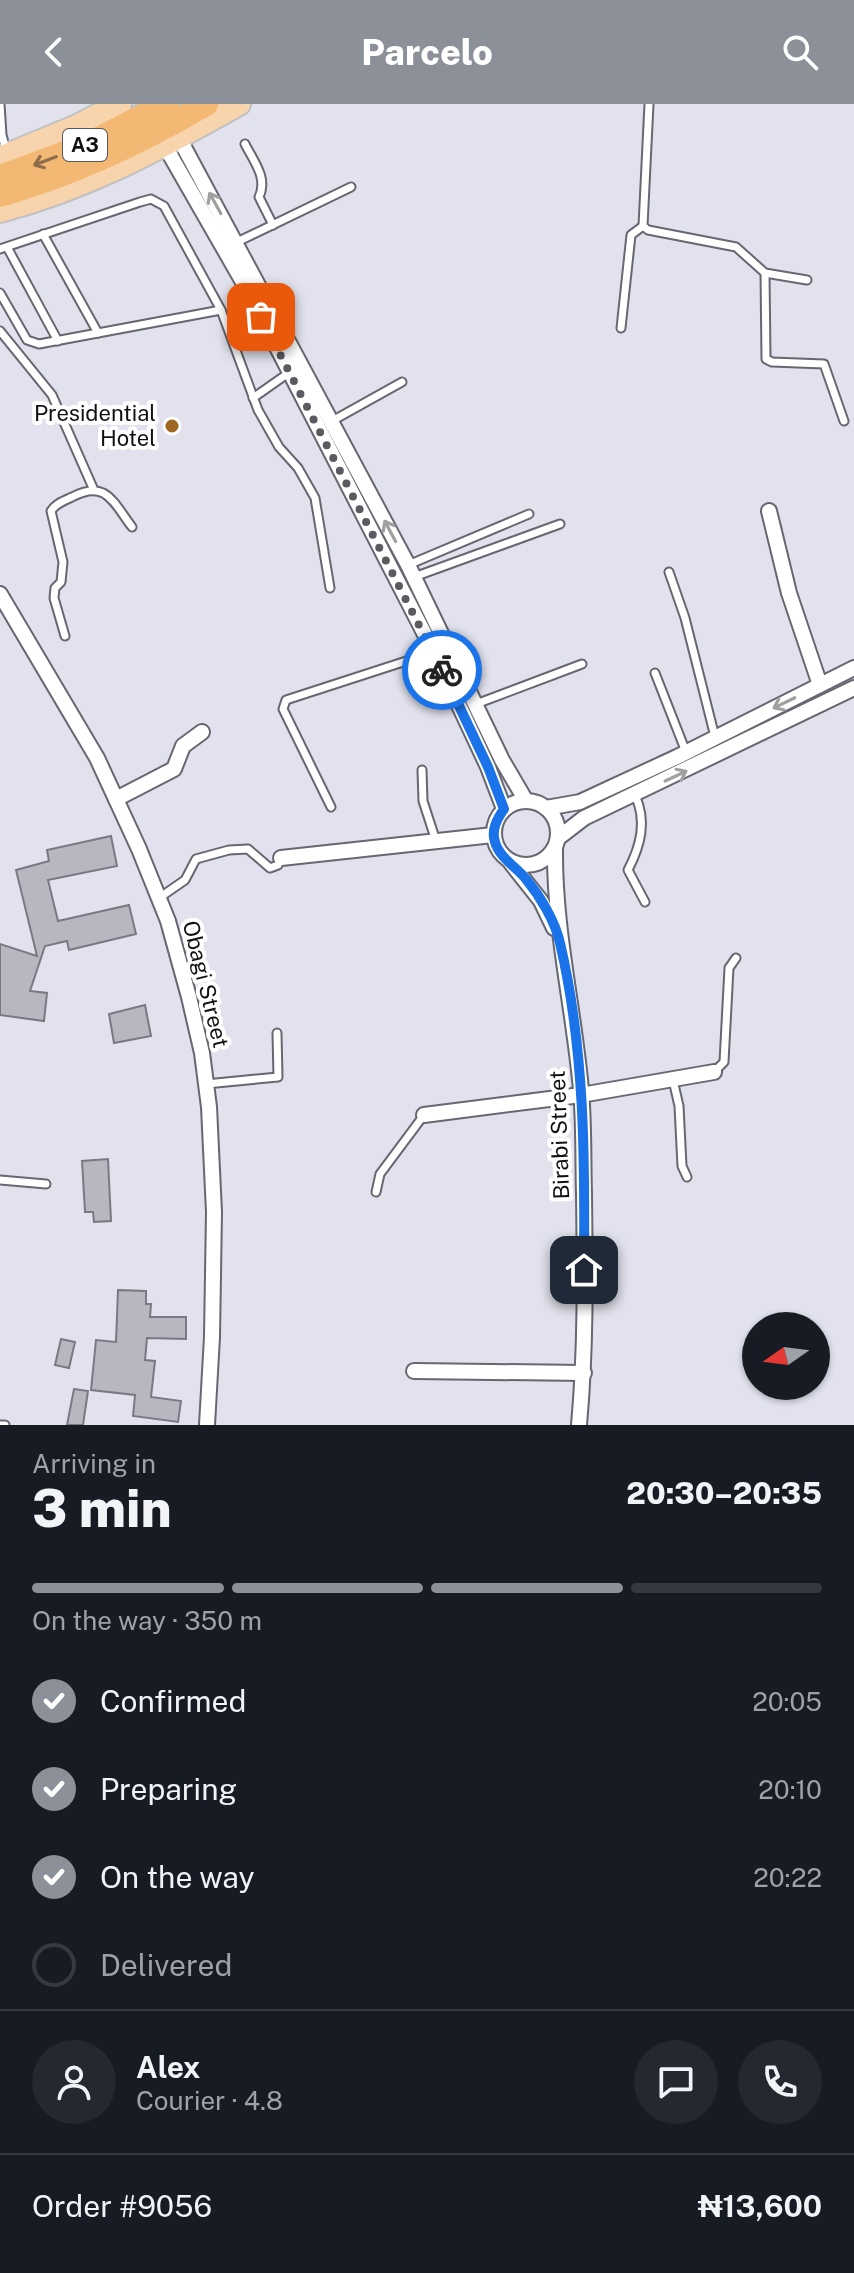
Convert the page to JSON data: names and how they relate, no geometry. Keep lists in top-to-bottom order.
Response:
{
  "streets": {
    "highway": ["A3"],
    "street": ["Obagi Street", "Birabi Street"]
  },
  "places": ["Presidential Hotel"],
  "north": "left",
  "page": {
    "header": "Parcelo",
    "heading": ["3 min", "Arriving in", "20:30–20:35"],
    "panel": [
      "Alex",
      "Courier · 4.8",
      "Order #9056",
      "₦13,600"
    ],
    "bar": "On the way · 350 m",
    "list": [
      ["Confirmed", "20:05"],
      ["Preparing", "20:10"],
      ["On the way", "20:22"],
      "Delivered"
    ]
  }
}
